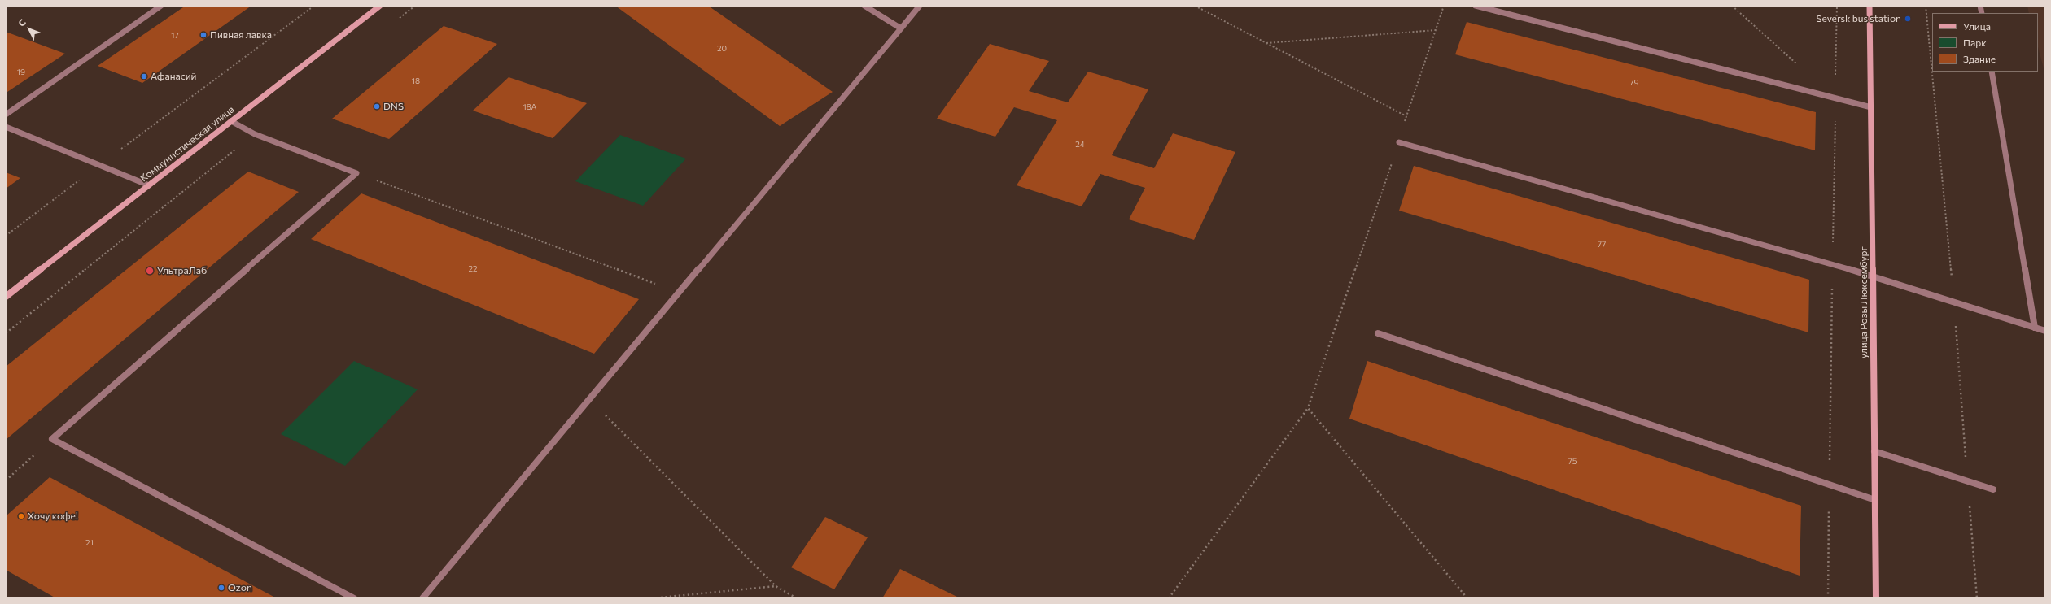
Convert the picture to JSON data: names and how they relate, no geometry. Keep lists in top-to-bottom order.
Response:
{
  "streets": {
    "street": ["Коммунистическая улица", "улица Розы Люксембург"]
  },
  "places": [
    "Seversk bus station",
    "Пивная лавка",
    "Афанасий",
    "DNS",
    "УльтраЛаб",
    "Хочу кофе!",
    "Ozon"
  ],
  "house_numbers": [
    "17",
    "20",
    "19",
    "18",
    "79",
    "18А",
    "24",
    "77",
    "22",
    "75",
    "21"
  ],
  "legend": ["Улица", "Парк", "Здание"],
  "north": "top left"
}
